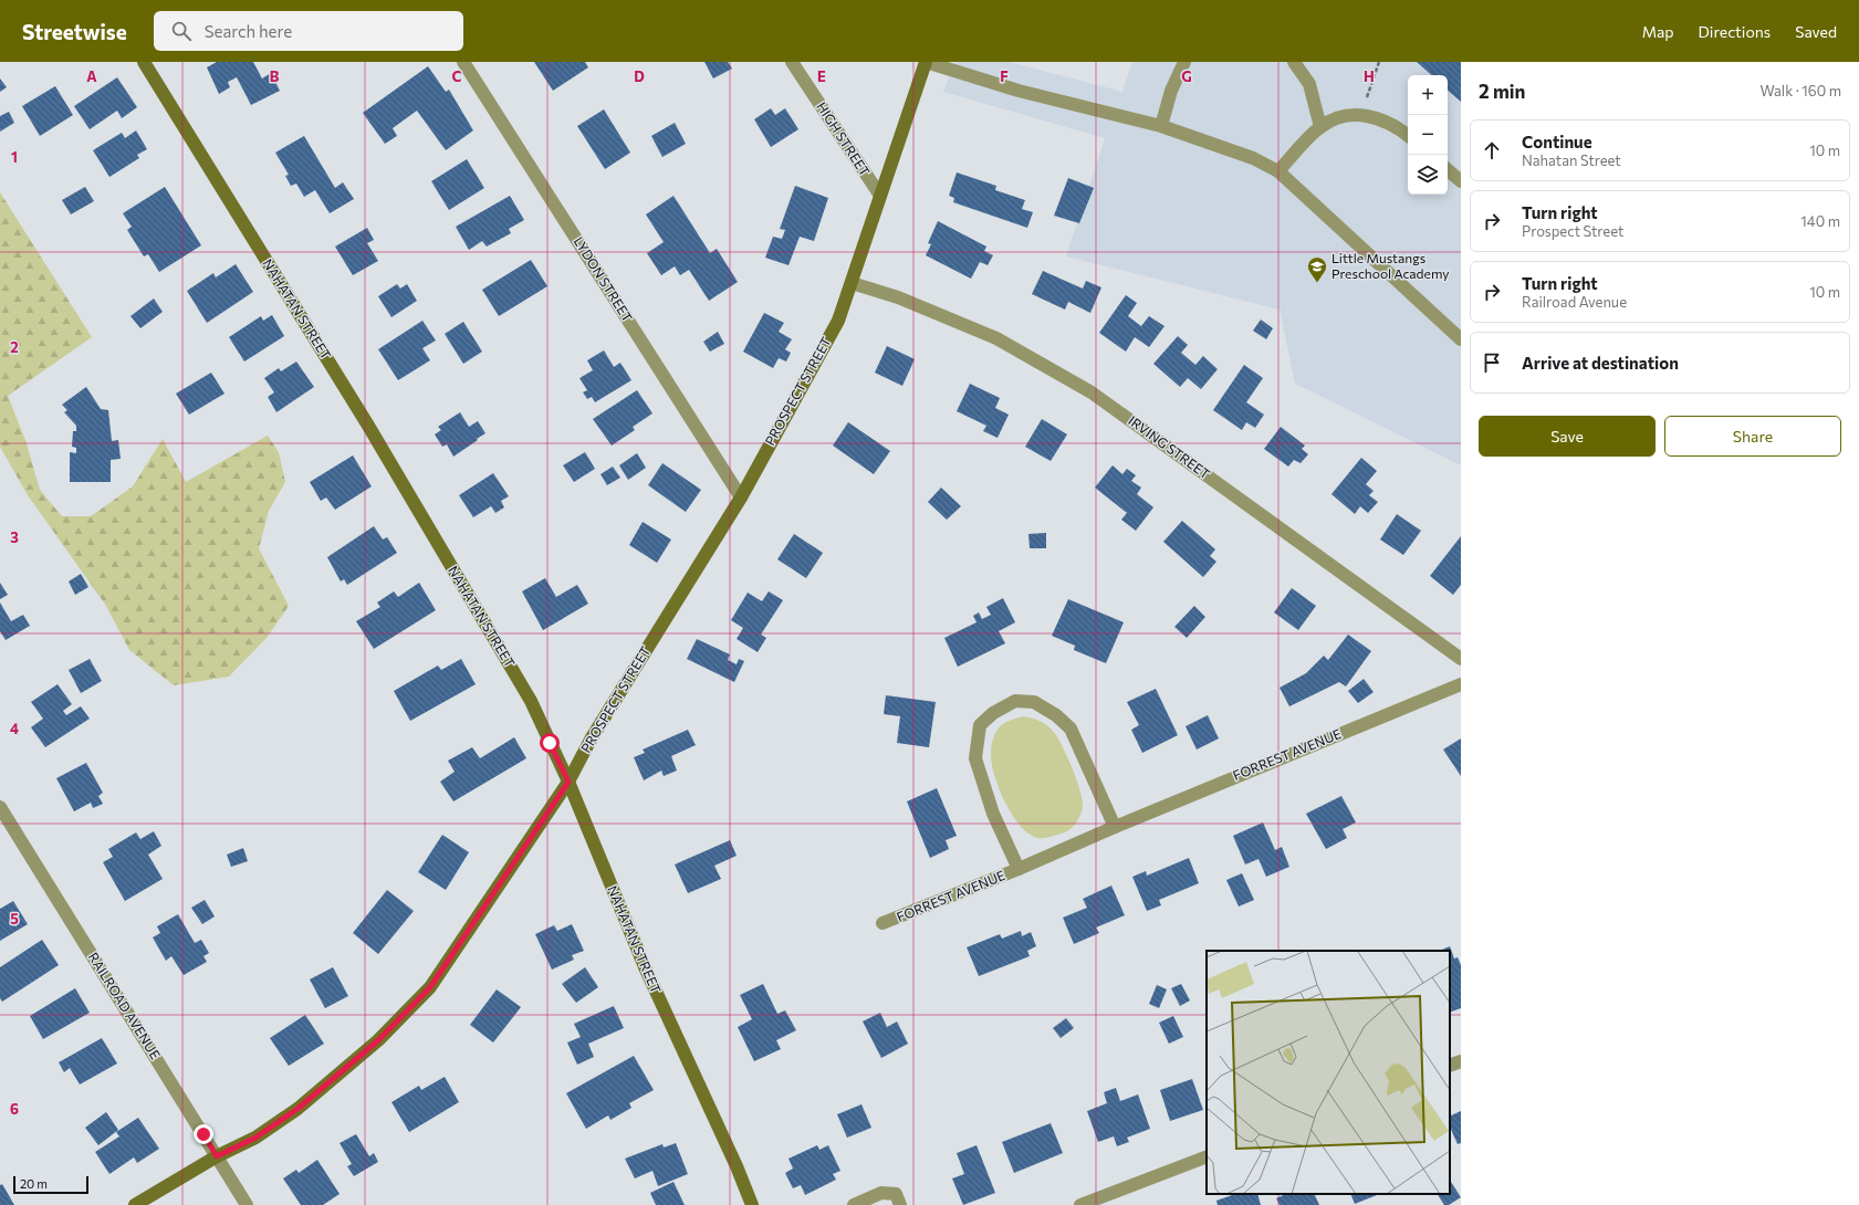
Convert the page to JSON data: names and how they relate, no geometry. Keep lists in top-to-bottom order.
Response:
{
  "streets": {
    "street": [
      "HIGH STREET",
      "LYDON STREET",
      "NAHATAN STREET",
      "PROSPECT STREET",
      "IRVING STREET",
      "FORREST AVENUE",
      "RAILROAD AVENUE"
    ]
  },
  "crossings": [
    ["HIGH STREET", "PROSPECT STREET"],
    ["LYDON STREET", "PROSPECT STREET"],
    ["NAHATAN STREET", "PROSPECT STREET"],
    ["PROSPECT STREET", "IRVING STREET"],
    ["PROSPECT STREET", "RAILROAD AVENUE"]
  ],
  "places": {
    "school or university": ["Little Mustangs Preschool Academy"]
  },
  "scale_bar": "20 m",
  "page": {
    "header": "Streetwise",
    "search": "Search here",
    "nav": ["Map", "Directions", "Saved"],
    "heading": ["2 min", "Walk · 160 m"],
    "map_buttons": ["+", "−"],
    "list": [
      ["Continue", "Nahatan Street", "10 m"],
      ["Turn right", "Prospect Street", "140 m"],
      ["Turn right", "Railroad Avenue", "10 m"],
      "Arrive at destination"
    ],
    "buttons": ["Save", "Share"],
    "scale": "20 m"
  },
  "grid": {
    "columns": [
      "A",
      "B",
      "C",
      "D",
      "E",
      "F",
      "G",
      "H"
    ],
    "rows": [
      "1",
      "2",
      "3",
      "4",
      "5",
      "6"
    ]
  }
}
